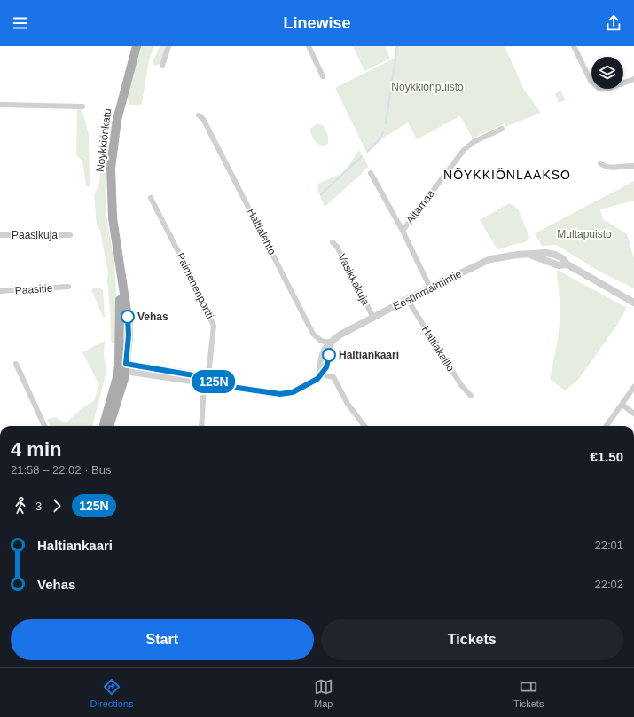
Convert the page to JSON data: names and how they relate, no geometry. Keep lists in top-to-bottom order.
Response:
{
  "streets": {
    "main road": ["Nöykkiönkatu"],
    "street": [
      "Aitamaa",
      "Haltialehto",
      "Paasikuja",
      "Vasikkakuja",
      "Paimenenportti",
      "Paasitie",
      "Eestinmalmintie",
      "Haltiakallio"
    ]
  },
  "crossings": [
    ["Aitamaa", "Eestinmalmintie"],
    ["Haltialehto", "Eestinmalmintie"],
    ["Vasikkakuja", "Eestinmalmintie"],
    ["Eestinmalmintie", "Haltiakallio"]
  ],
  "districts": ["NÖYKKIÖNLAAKSO"],
  "parks": ["Nöykkiönpuisto", "Multapuisto"],
  "places": ["Vehas", "Haltiankaari"],
  "lines": ["bus line 125N"],
  "page": {
    "header": "Linewise",
    "on_map": "125N",
    "heading": ["4 min", "21:58 – 22:02 · Bus", "€1.50"],
    "legs": ["3", "125N"],
    "list": [
      {
        "name": "Haltiankaari",
        "value": "22:01"
      },
      {
        "name": "Vehas",
        "value": "22:02"
      }
    ],
    "buttons": ["Start", "Tickets"],
    "tabs": ["Directions", "Map", "Tickets"]
  }
}
